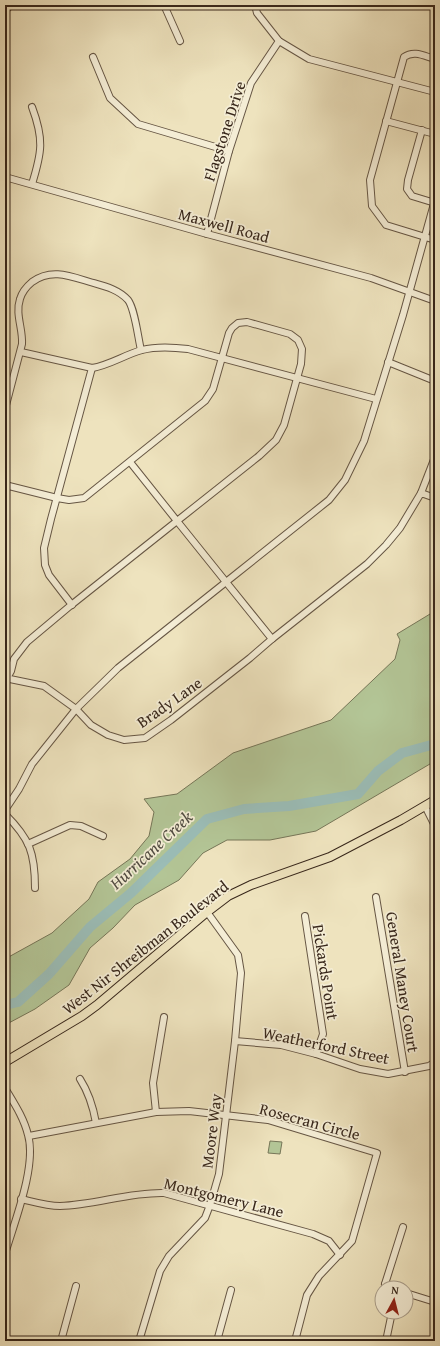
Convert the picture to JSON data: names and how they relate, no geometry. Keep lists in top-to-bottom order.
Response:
{
  "streets": {
    "main road": ["West Nir Shreibman Boulevard"],
    "street": [
      "Flagstone Drive",
      "Maxwell Road",
      "Brady Lane",
      "Pickards Point",
      "General Maney Court",
      "Weatherford Street",
      "Rosecran Circle",
      "Moore Way",
      "Montgomery Lane"
    ]
  },
  "crossings": [
    ["Flagstone Drive", "Maxwell Road"],
    ["West Nir Shreibman Boulevard", "Moore Way"],
    ["Pickards Point", "Weatherford Street"],
    ["General Maney Court", "Weatherford Street"],
    ["Weatherford Street", "Moore Way"],
    ["Rosecran Circle", "Moore Way"],
    ["Rosecran Circle", "Montgomery Lane"],
    ["Moore Way", "Montgomery Lane"]
  ],
  "water": ["Hurricane Creek"],
  "north": "top"
}
